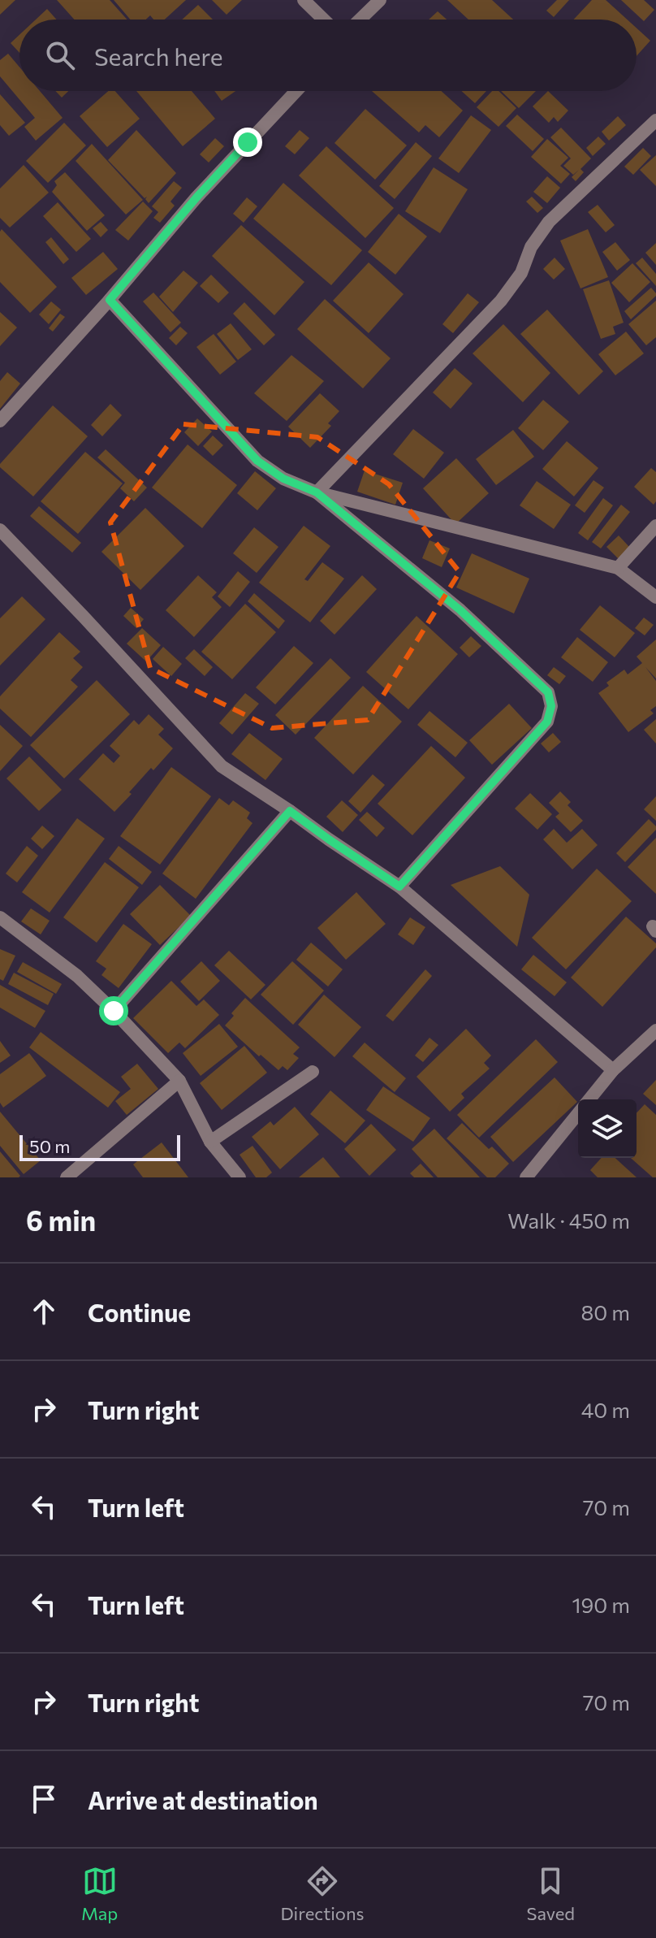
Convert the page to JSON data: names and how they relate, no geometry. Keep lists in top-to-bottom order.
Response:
{
  "scale_bar": "50 m",
  "page": {
    "search": "Search here",
    "scale": "50 m",
    "heading": ["6 min", "Walk · 450 m"],
    "list": [
      ["Continue", "80 m"],
      ["Turn right", "40 m"],
      ["Turn left", "70 m"],
      ["Turn left", "190 m"],
      ["Turn right", "70 m"],
      "Arrive at destination"
    ],
    "nav": ["Map", "Directions", "Saved"]
  }
}
